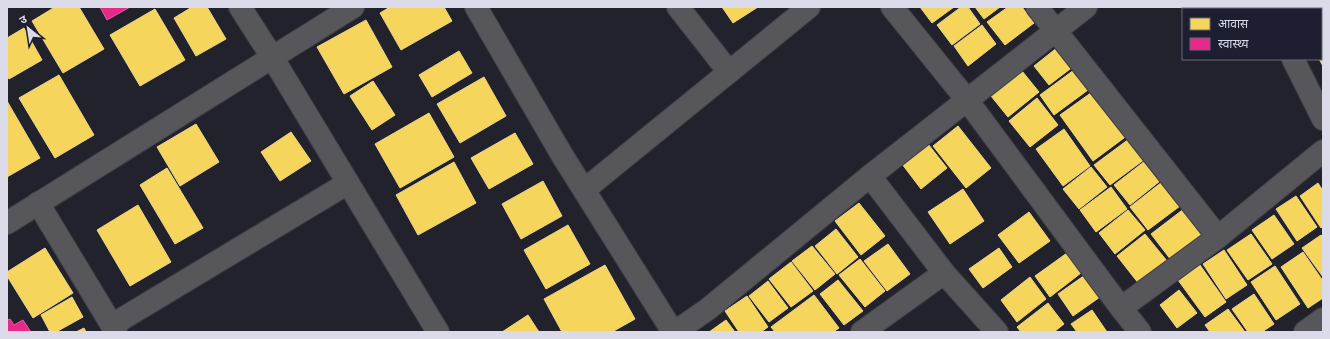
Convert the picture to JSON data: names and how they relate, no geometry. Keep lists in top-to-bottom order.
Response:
{
  "legend": ["आवास", "स्वास्थ्य"],
  "north": "top left"
}
